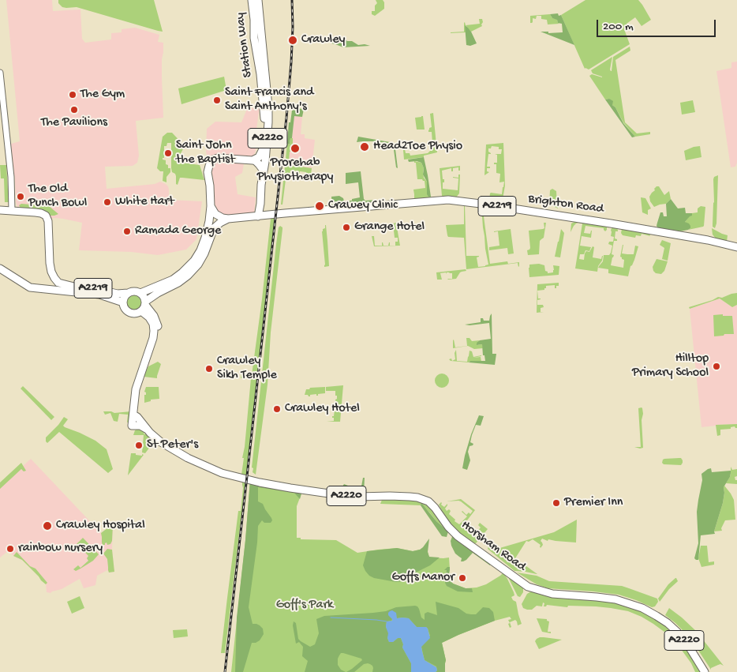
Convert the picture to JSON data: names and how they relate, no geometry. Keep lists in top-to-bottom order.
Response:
{
  "streets": {
    "main road": [
      "Station Way",
      "A2220",
      "Brighton Road",
      "A2219",
      "Horsham Road"
    ]
  },
  "crossings": [
    ["Station Way", "A2219"],
    ["A2220", "A2219"],
    ["A2220", "Horsham Road"],
    ["Brighton Road", "A2219"]
  ],
  "parks": ["Goff's Park"],
  "places": [
    "Crawley",
    "The Gym",
    "Saint Francis and Saint Anthony's",
    "The Pavilions",
    "Head2Toe Physio",
    "Prorehab Physiotherapy",
    "Saint John the Baptist",
    "The Old Punch Bowl",
    "White Hart",
    "Crawey Clinic",
    "Grange Hotel",
    "Ramada George",
    "Hilltop Primary School",
    "Crawley Sikh Temple",
    "Crawley Hotel",
    "St Peter's",
    "Premier Inn",
    "Crawley Hospital",
    "rainbow nursery",
    "Goffs Manor"
  ],
  "scale_bar": "200 m"
}
